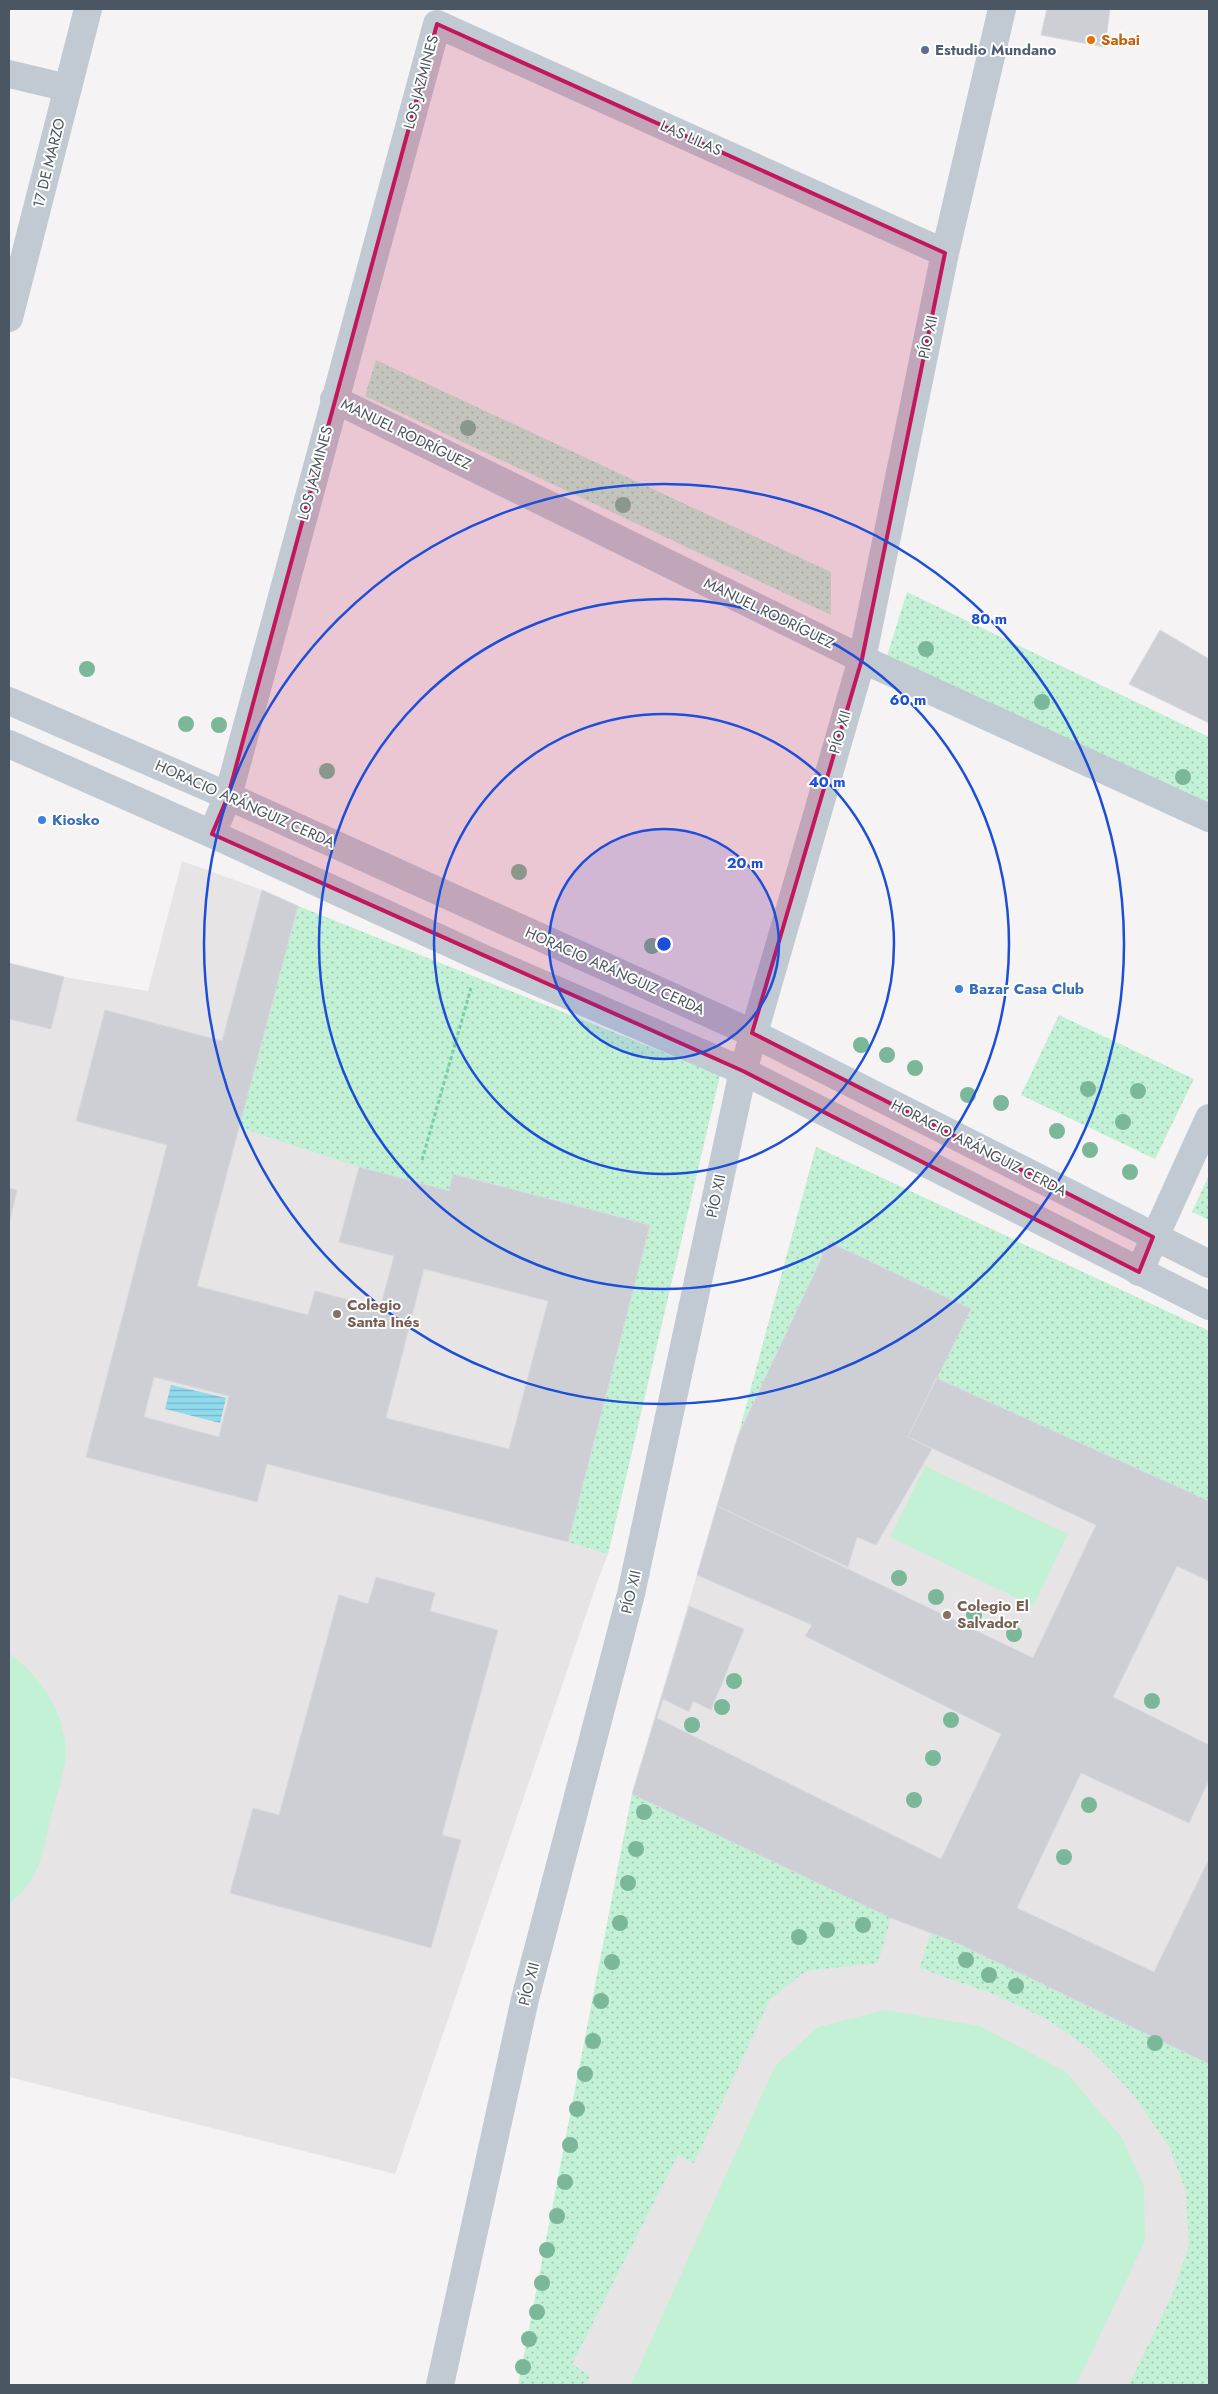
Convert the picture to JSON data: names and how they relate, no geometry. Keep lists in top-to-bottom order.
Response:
{
  "streets": {
    "street": [
      "LOS JAZMINES",
      "LAS LILAS",
      "17 DE MARZO",
      "PÍO XII",
      "MANUEL RODRÍGUEZ",
      "HORACIO ARÁNGUIZ CERDA"
    ]
  },
  "crossings": [
    ["LOS JAZMINES", "LAS LILAS"],
    ["LOS JAZMINES", "MANUEL RODRÍGUEZ"],
    ["LOS JAZMINES", "HORACIO ARÁNGUIZ CERDA"],
    ["LAS LILAS", "PÍO XII"],
    ["PÍO XII", "MANUEL RODRÍGUEZ"],
    ["PÍO XII", "HORACIO ARÁNGUIZ CERDA"]
  ],
  "places": [
    "Sabai",
    "Estudio Mundano",
    "Kiosko",
    "Bazar Casa Club",
    "Colegio Santa Inés",
    "Colegio El Salvador"
  ],
  "rings": [
    "80 m",
    "60 m",
    "40 m",
    "20 m"
  ]
}
